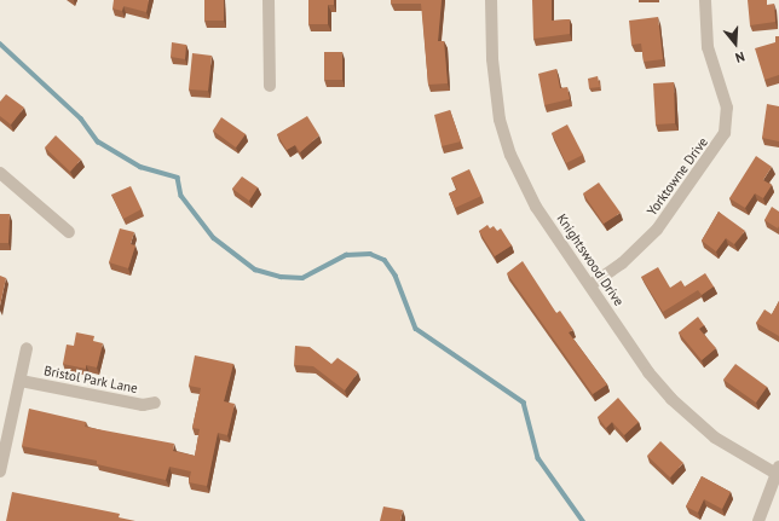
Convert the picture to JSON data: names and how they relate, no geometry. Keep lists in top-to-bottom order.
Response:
{
  "streets": {
    "street": ["Yorktowne Drive", "Knightswood Drive", "Bristol Park Lane"]
  },
  "crossings": [
    ["Yorktowne Drive", "Knightswood Drive"]
  ],
  "north": "bottom"
}
